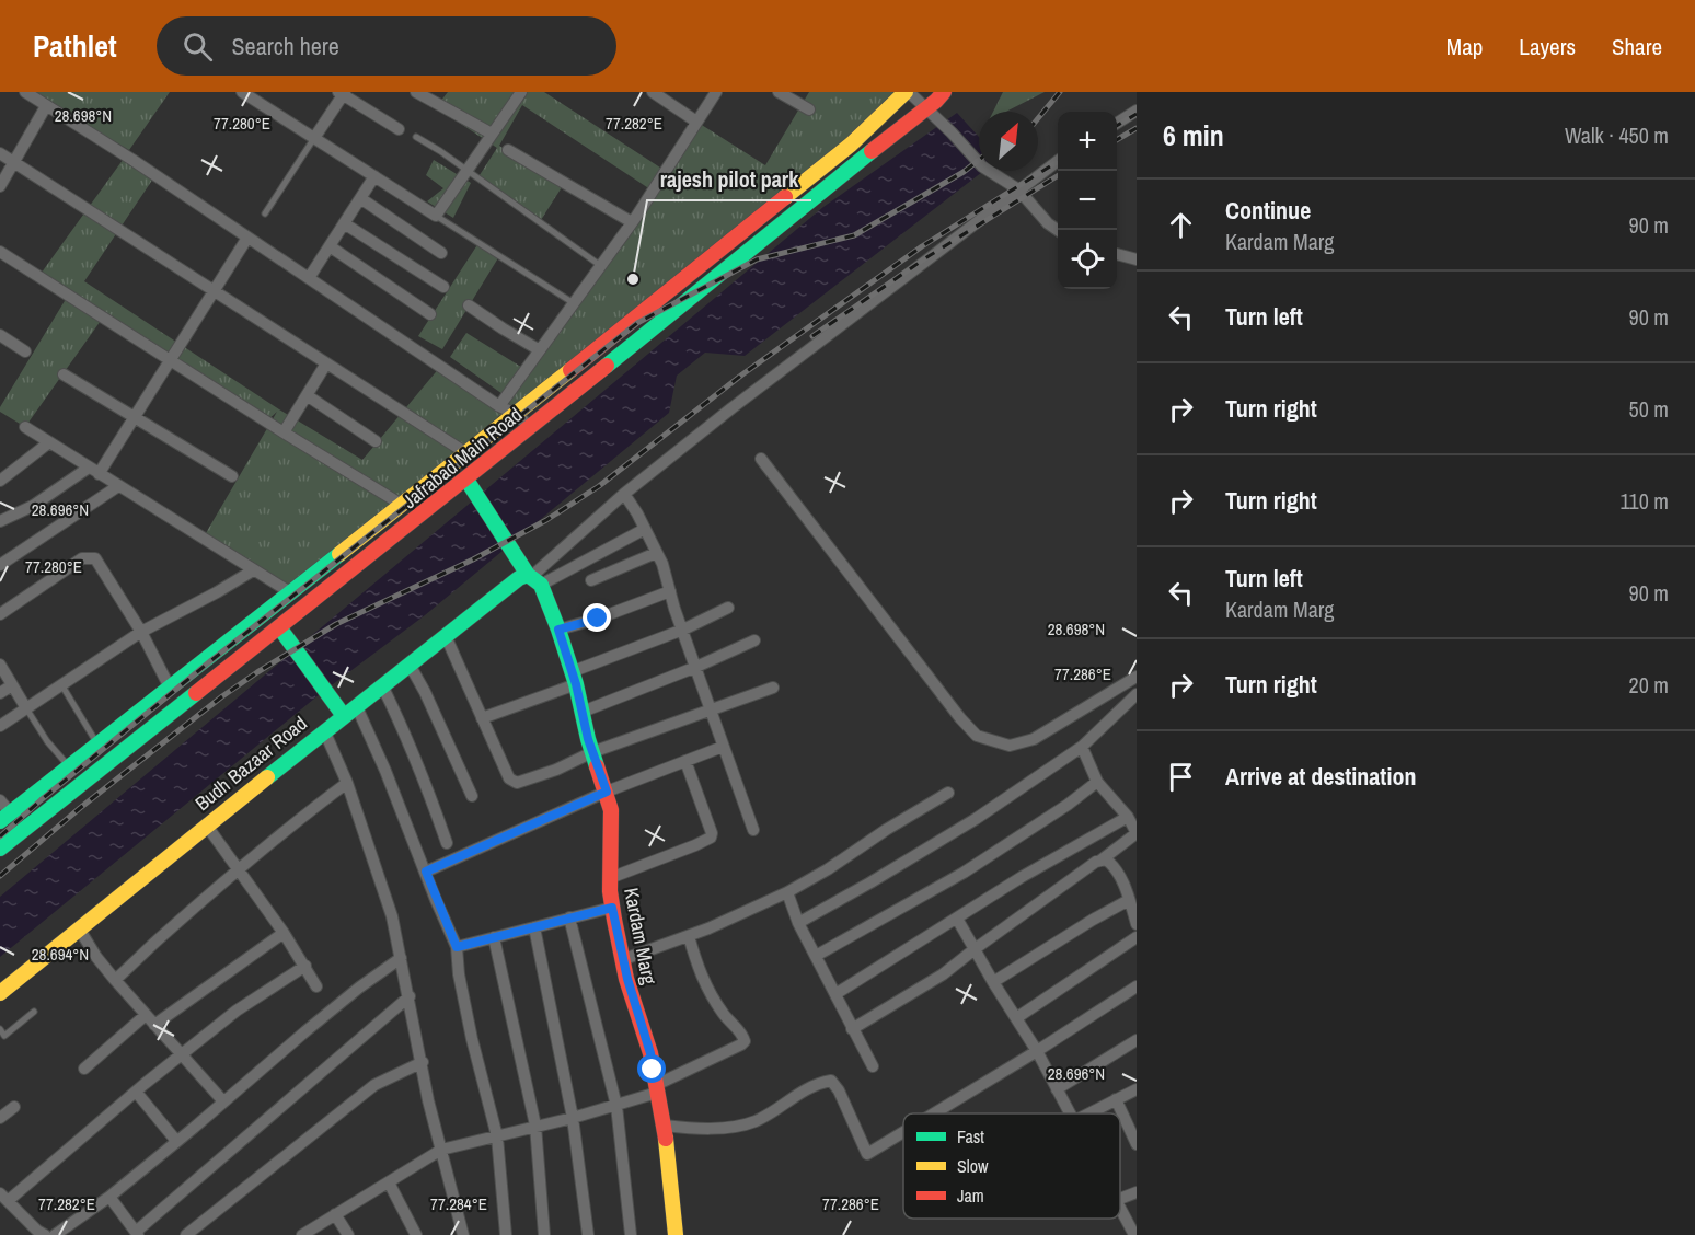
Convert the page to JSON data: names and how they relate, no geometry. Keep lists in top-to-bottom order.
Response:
{
  "streets": {
    "main road": ["Jafrabad Main Road", "Budh Bazaar Road", "Kardam Marg"]
  },
  "crossings": [
    ["Jafrabad Main Road", "Kardam Marg"],
    ["Budh Bazaar Road", "Kardam Marg"]
  ],
  "places": ["rajesh pilot park"],
  "legend": ["Fast", "Slow", "Jam"],
  "north": "top right",
  "page": {
    "header": "Pathlet",
    "search": "Search here",
    "nav": ["Map", "Layers", "Share"],
    "heading": ["6 min", "Walk · 450 m"],
    "map_buttons": ["+", "−"],
    "list": [
      ["Continue", "Kardam Marg", "90 m"],
      ["Turn left", "90 m"],
      ["Turn right", "50 m"],
      ["Turn right", "110 m"],
      ["Turn left", "Kardam Marg", "90 m"],
      ["Turn right", "20 m"],
      "Arrive at destination"
    ]
  },
  "coordinates": [
    "28.698°N",
    "77.280°E",
    "77.282°E",
    "28.696°N",
    "77.286°E",
    "28.694°N",
    "77.284°E"
  ]
}
